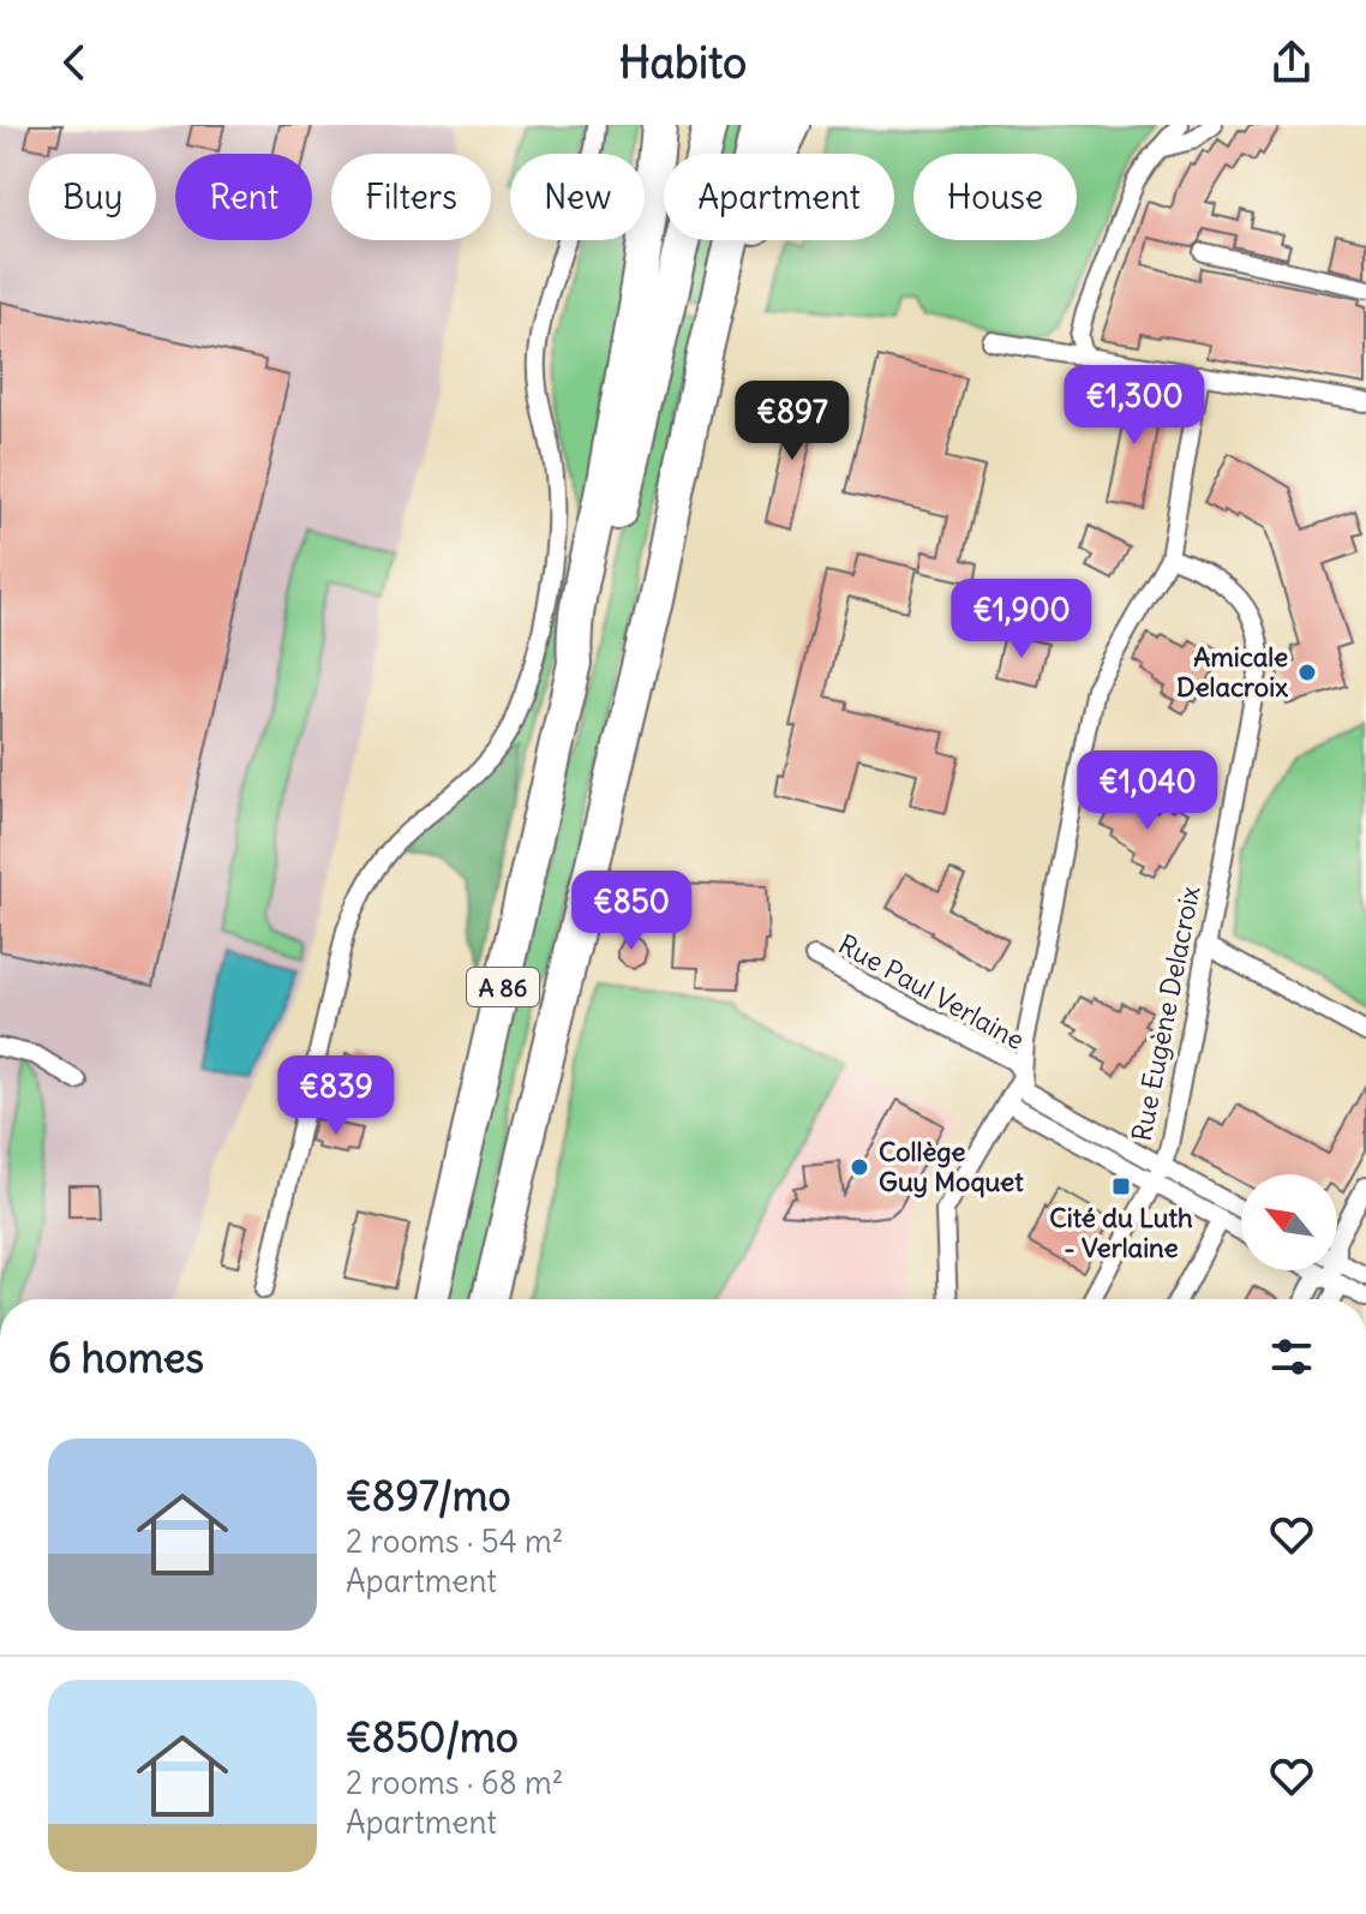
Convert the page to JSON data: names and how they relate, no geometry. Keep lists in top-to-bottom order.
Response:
{
  "streets": {
    "highway": ["A 86"],
    "street": ["Rue Paul Verlaine", "Rue Eugène Delacroix"]
  },
  "crossings": [
    ["Rue Paul Verlaine", "Rue Eugène Delacroix"]
  ],
  "places": {
    "other": ["Amicale Delacroix", "Collège Guy Moquet"],
    "transit": ["Cité du Luth - Verlaine"]
  },
  "north": "top left",
  "page": {
    "header": "Habito",
    "chip": [
      "Buy",
      "Rent",
      "Filters",
      "New",
      "Apartment",
      "House"
    ],
    "price": [
      "€1,300",
      "€897",
      "€1,900",
      "€1,040",
      "€850",
      "€839"
    ],
    "heading": "6 homes",
    "list": [
      {
        "name": "€897/mo",
        "note": "2 rooms · 54 m² · Apartment"
      },
      {
        "name": "€850/mo",
        "note": "2 rooms · 68 m² · Apartment"
      }
    ]
  }
}
